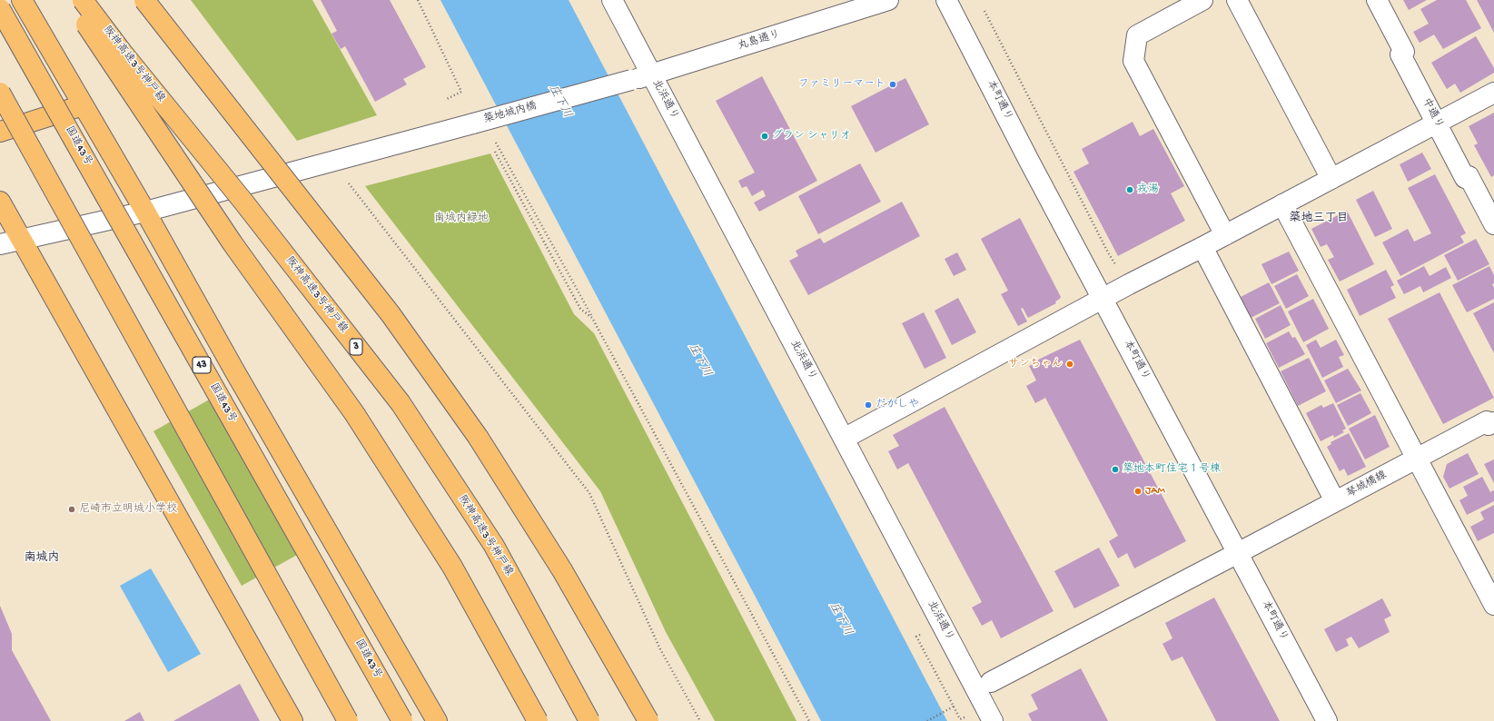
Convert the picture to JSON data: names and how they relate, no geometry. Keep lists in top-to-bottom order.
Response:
{
  "streets": {
    "highway": [
      "阪神高速3号神戸線",
      "国道43号",
      "3",
      "43"
    ],
    "street": [
      "丸島通り",
      "北浜通り",
      "本町通り",
      "築地城内橋",
      "中通り",
      "琴城橋線"
    ]
  },
  "crossings": [
    ["丸島通り", "北浜通り"],
    ["丸島通り", "築地城内橋"],
    ["本町通り", "琴城橋線"]
  ],
  "districts": ["築地三丁目", "南城内"],
  "water": ["庄下川"],
  "parks": ["南城内緑地"],
  "places": [
    "ファミリーマート",
    "グラン シャリオ",
    "戎湯",
    "サンちゃん",
    "だがしや",
    "築地本町住宅１号棟",
    "JAM",
    "尼崎市立明城小学校"
  ]
}
